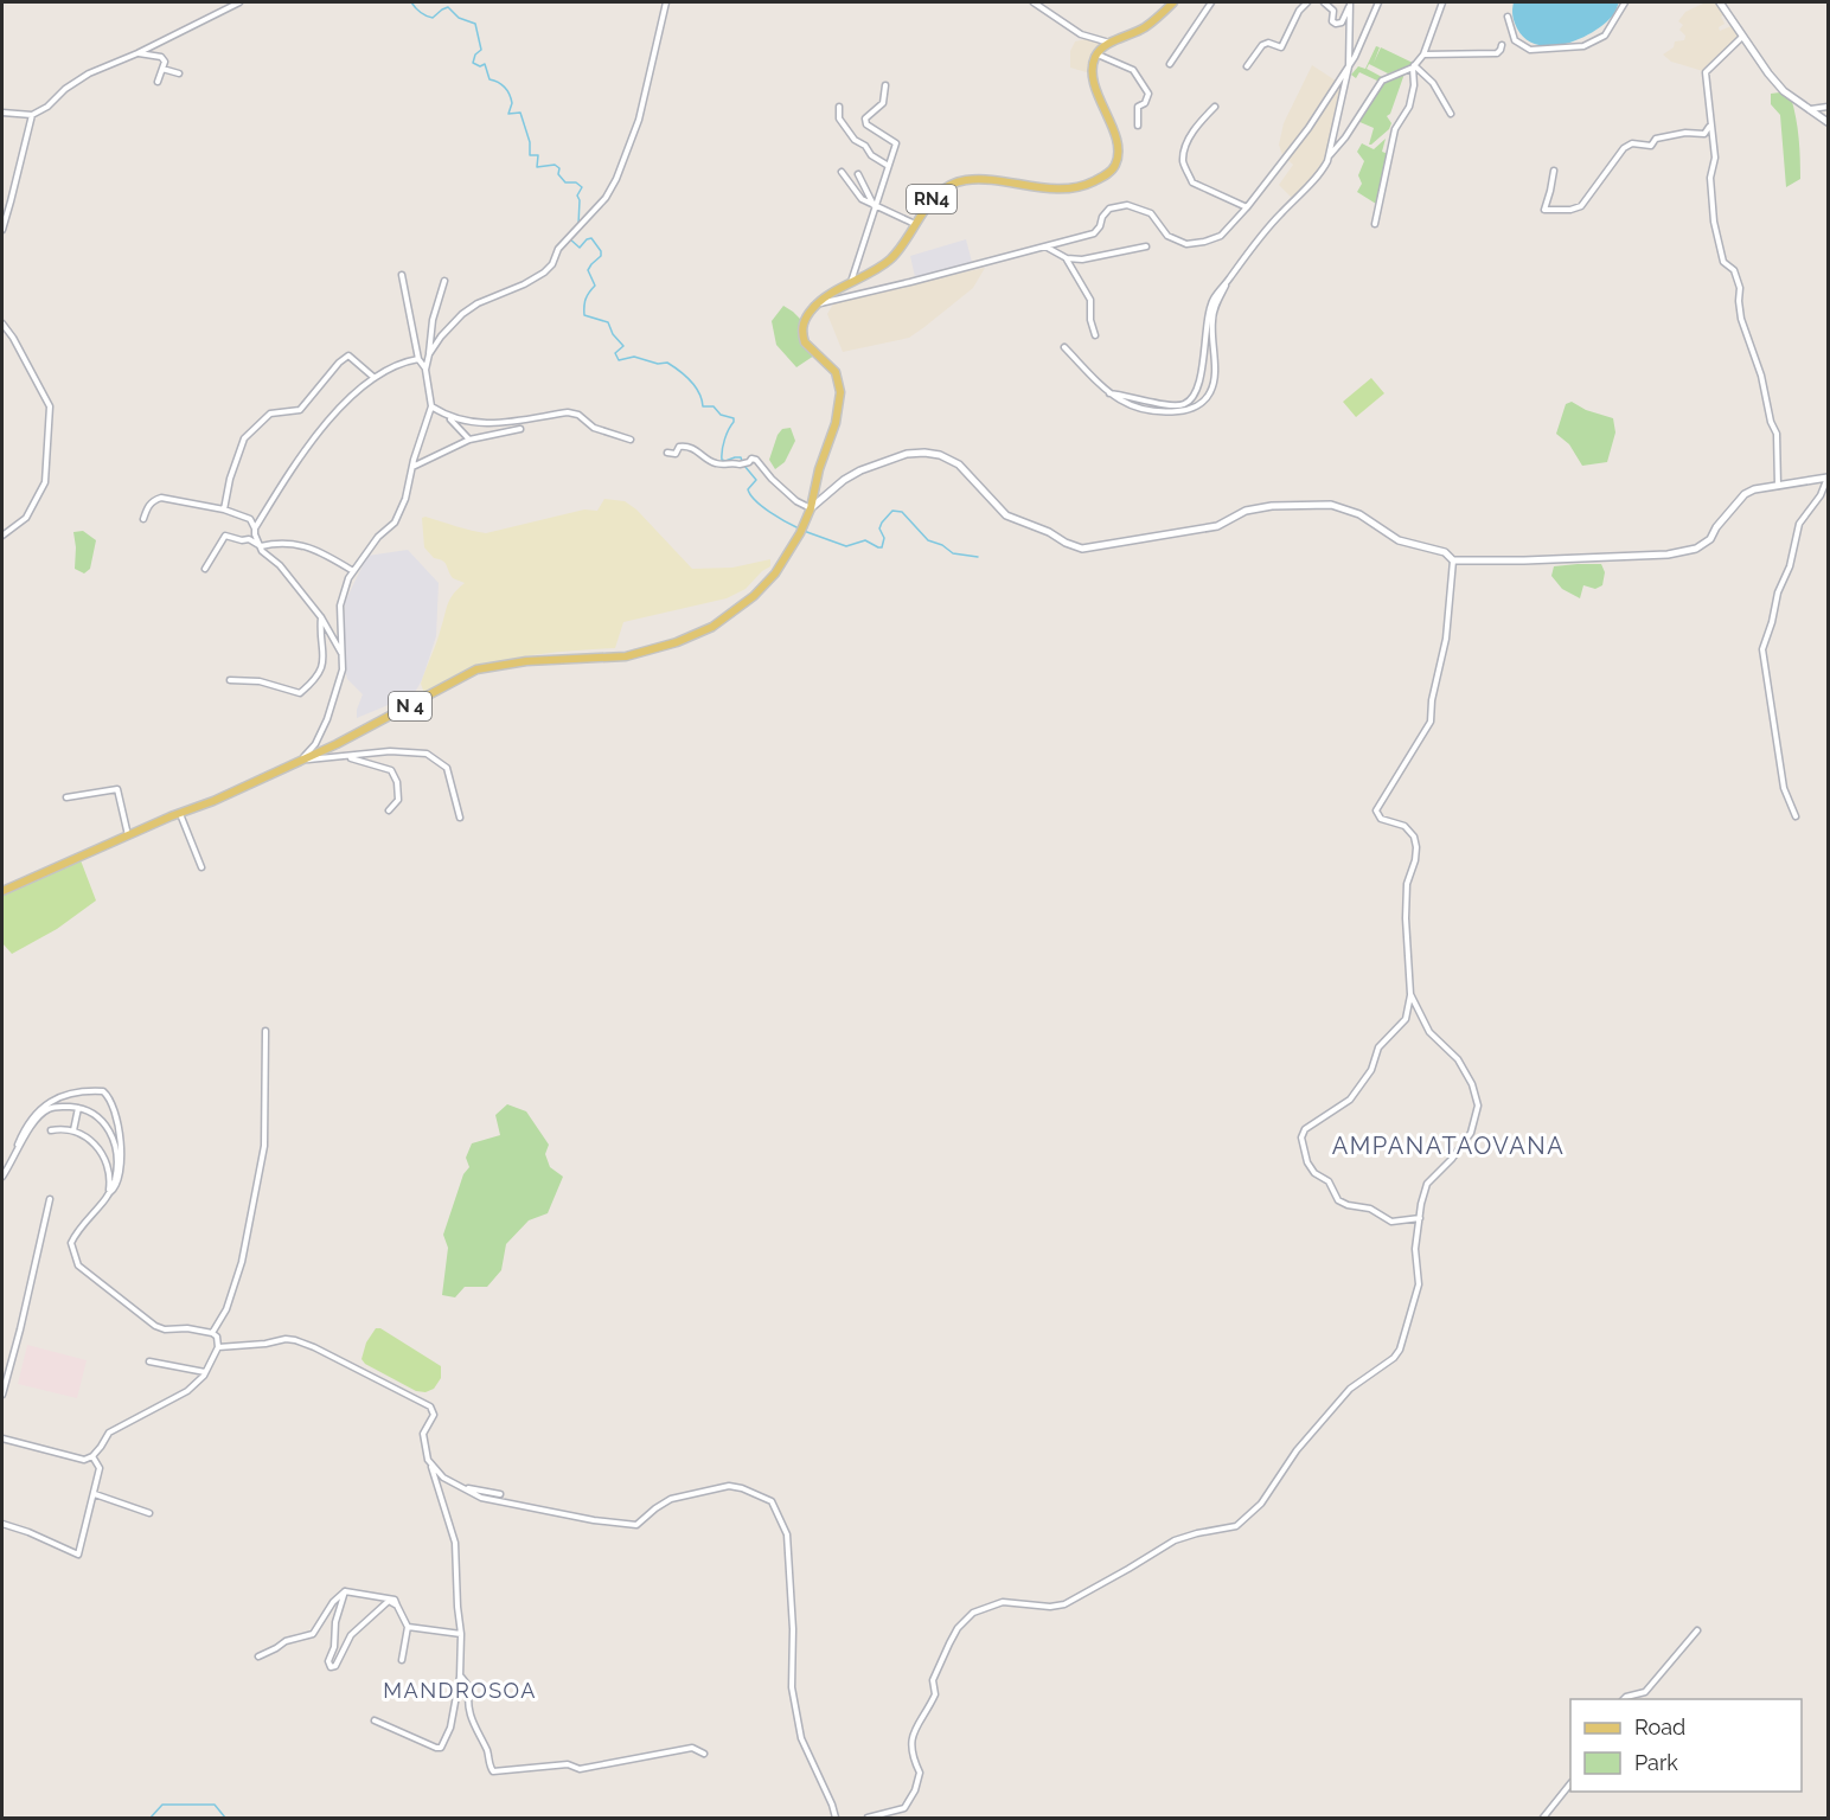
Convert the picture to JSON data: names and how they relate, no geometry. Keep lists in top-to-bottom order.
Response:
{
  "streets": {
    "main road": ["RN4", "N 4"]
  },
  "districts": ["AMPANATAOVANA", "MANDROSOA"],
  "legend": ["Road", "Park"]
}
